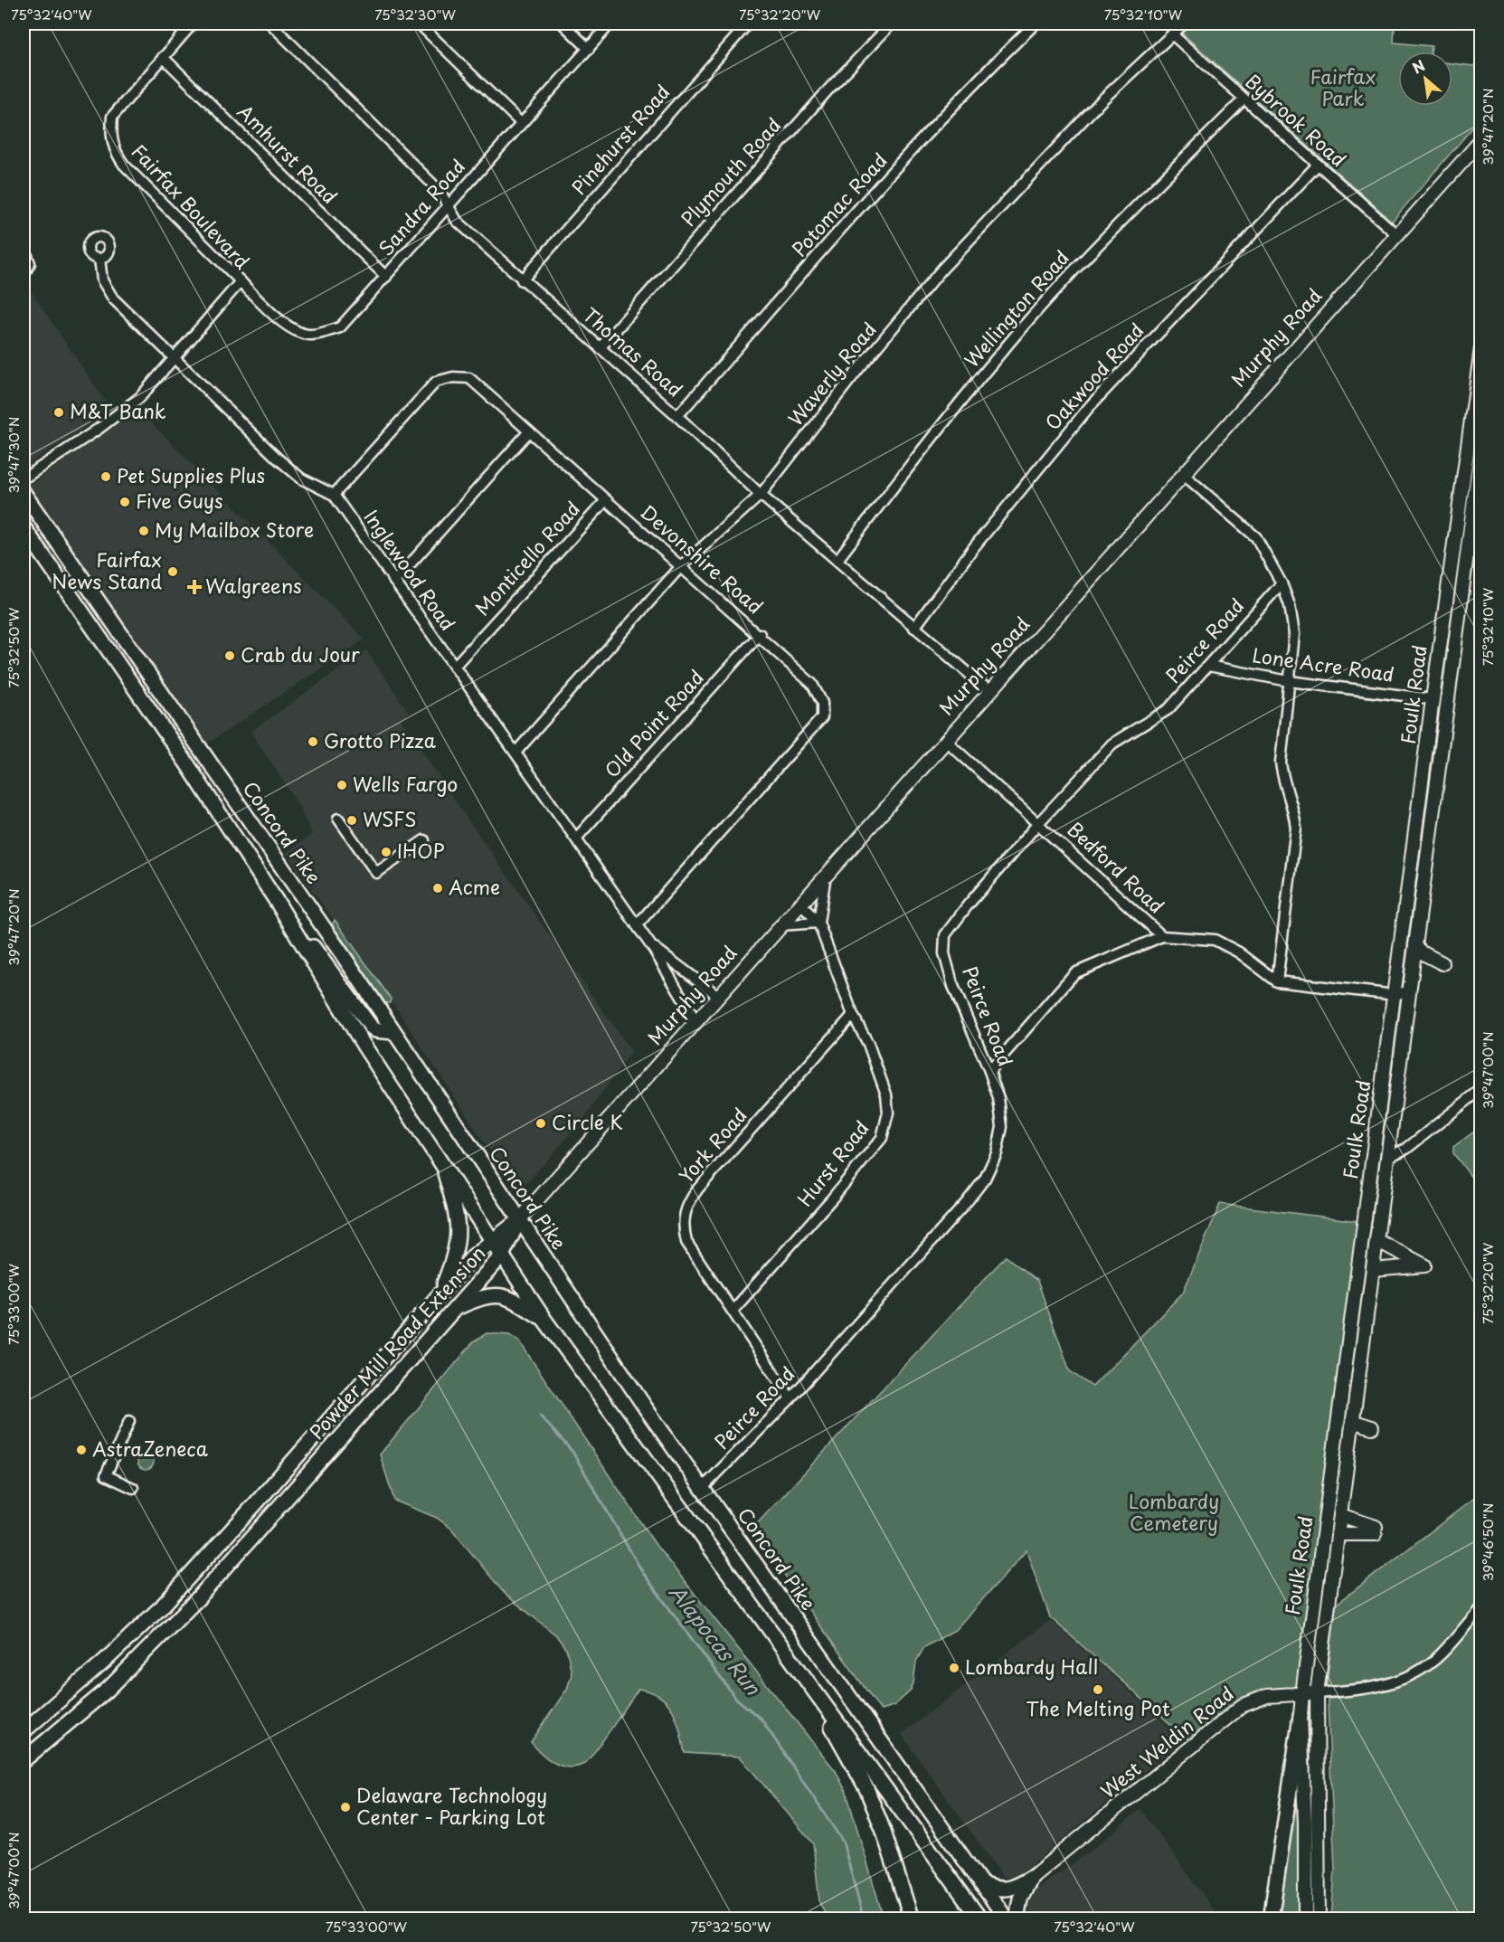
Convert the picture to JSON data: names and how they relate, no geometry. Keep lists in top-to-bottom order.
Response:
{
  "streets": {
    "highway": ["Concord Pike", "Powder Mill Road Extension"],
    "main road": ["Murphy Road", "Foulk Road", "West Weldin Road"],
    "street": [
      "Bybrook Road",
      "Pinehurst Road",
      "Amhurst Road",
      "Plymouth Road",
      "Potomac Road",
      "Fairfax Boulevard",
      "Sandra Road",
      "Wellington Road",
      "Thomas Road",
      "Waverly Road",
      "Oakwood Road",
      "Monticello Road",
      "Devonshire Road",
      "Inglewood Road",
      "Peirce Road",
      "Lone Acre Road",
      "Old Point Road",
      "Bedford Road",
      "York Road",
      "Hurst Road"
    ]
  },
  "crossings": [
    ["Bybrook Road", "Wellington Road"],
    ["Bybrook Road", "Murphy Road"],
    ["Bybrook Road", "Waverly Road"],
    ["Bybrook Road", "Oakwood Road"],
    ["Pinehurst Road", "Thomas Road"],
    ["Amhurst Road", "Fairfax Boulevard"],
    ["Amhurst Road", "Sandra Road"],
    ["Plymouth Road", "Thomas Road"],
    ["Potomac Road", "Thomas Road"],
    ["Fairfax Boulevard", "Sandra Road"],
    ["Fairfax Boulevard", "Inglewood Road"],
    ["Sandra Road", "Thomas Road"],
    ["Wellington Road", "Thomas Road"],
    ["Murphy Road", "Thomas Road"],
    ["Murphy Road", "Inglewood Road"],
    ["Murphy Road", "Concord Pike"],
    ["Murphy Road", "Bedford Road"],
    ["Murphy Road", "Hurst Road"],
    ["Murphy Road", "Powder Mill Road Extension"],
    ["Thomas Road", "Waverly Road"],
    ["Thomas Road", "Oakwood Road"],
    ["Waverly Road", "Devonshire Road"],
    ["Waverly Road", "Inglewood Road"],
    ["Monticello Road", "Devonshire Road"],
    ["Monticello Road", "Inglewood Road"],
    ["Devonshire Road", "Inglewood Road"],
    ["Devonshire Road", "Old Point Road"],
    ["Inglewood Road", "Old Point Road"],
    ["Peirce Road", "Lone Acre Road"],
    ["Peirce Road", "Concord Pike"],
    ["Peirce Road", "Bedford Road"],
    ["Peirce Road", "York Road"],
    ["Lone Acre Road", "Foulk Road"],
    ["Foulk Road", "West Weldin Road"],
    ["Concord Pike", "Powder Mill Road Extension"],
    ["York Road", "Hurst Road"]
  ],
  "water": ["Alapocas Run"],
  "parks": ["Fairfax Park", "Lombardy Cemetery"],
  "places": {
    "other": [
      "M&T Bank",
      "Pet Supplies Plus",
      "Five Guys",
      "My Mailbox Store",
      "Fairfax News Stand",
      "Crab du Jour",
      "Grotto Pizza",
      "Wells Fargo",
      "WSFS",
      "IHOP",
      "Acme",
      "Circle K",
      "AstraZeneca",
      "Lombardy Hall",
      "The Melting Pot",
      "Delaware Technology Center - Parking Lot"
    ],
    "health": ["Walgreens"]
  },
  "north": "top left",
  "coordinates": [
    "75°32'40\"W",
    "75°32'30\"W",
    "75°32'20\"W",
    "75°32'10\"W",
    "39°47'20\"N",
    "39°47'30\"N",
    "75°32'50\"W",
    "39°47'00\"N",
    "75°33'00\"W",
    "39°46'50\"N"
  ]
}
